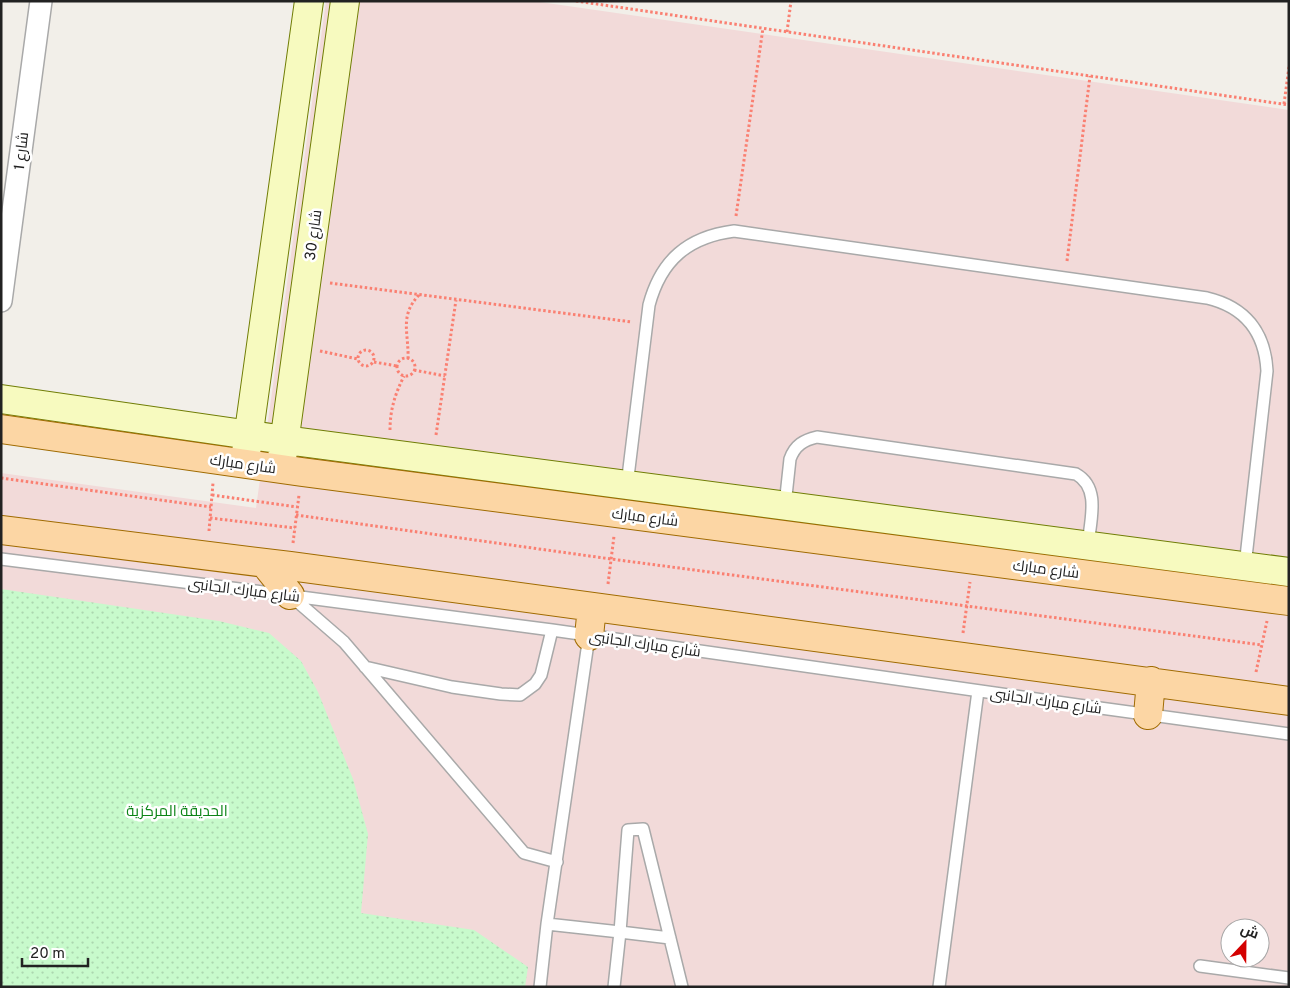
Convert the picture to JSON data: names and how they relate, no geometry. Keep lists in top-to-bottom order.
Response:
{
  "streets": {
    "main road": ["شارع 30", "شارع مبارك"],
    "street": ["شارع 1"],
    "lane": ["شارع مبارك الجانبى"]
  },
  "crossings": [
    ["شارع 30", "شارع مبارك"]
  ],
  "parks": ["الحديقة المركزية"],
  "scale_bar": "20 m",
  "north": "top"
}
